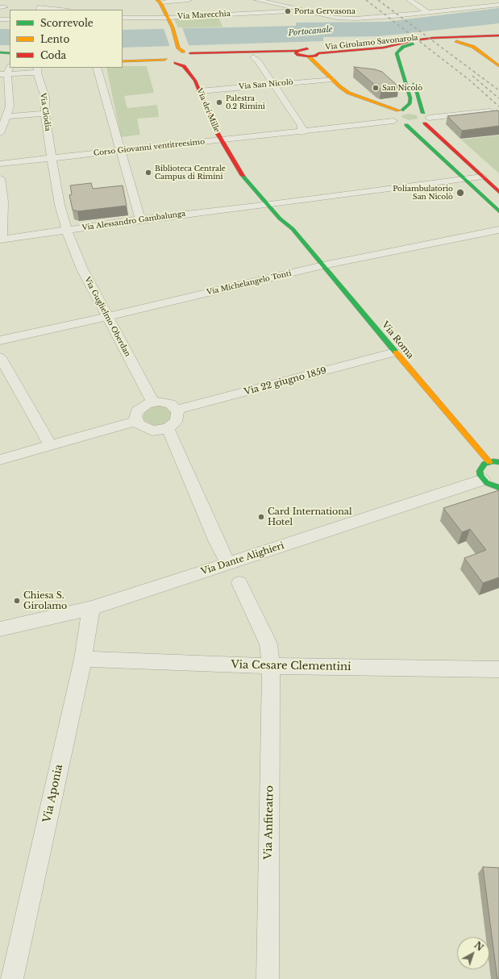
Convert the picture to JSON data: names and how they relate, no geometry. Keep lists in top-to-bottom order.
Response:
{
  "streets": {
    "street": [
      "Via Marecchia",
      "Via Girolamo Savonarola",
      "Via San Nicolò",
      "Via dei Mille",
      "Via Clodia",
      "Corso Giovanni ventitreesimo",
      "Via Alessandro Gambalunga",
      "Via Michelangelo Tonti",
      "Via Guglielmo Oberdan",
      "Via Roma",
      "Via 22 giugno 1859",
      "Via Dante Alighieri",
      "Via Cesare Clementini",
      "Via Aponia",
      "Via Anfiteatro"
    ]
  },
  "crossings": [
    ["Via San Nicolò", "Via dei Mille"],
    ["Via dei Mille", "Corso Giovanni ventitreesimo"],
    ["Via dei Mille", "Via Roma"],
    ["Via Clodia", "Corso Giovanni ventitreesimo"],
    ["Via Clodia", "Via Alessandro Gambalunga"],
    ["Via Clodia", "Via Guglielmo Oberdan"],
    ["Corso Giovanni ventitreesimo", "Via Roma"],
    ["Via Alessandro Gambalunga", "Via Guglielmo Oberdan"],
    ["Via Alessandro Gambalunga", "Via Roma"],
    ["Via Michelangelo Tonti", "Via Guglielmo Oberdan"],
    ["Via Michelangelo Tonti", "Via Roma"],
    ["Via Guglielmo Oberdan", "Via 22 giugno 1859"],
    ["Via Roma", "Via 22 giugno 1859"],
    ["Via Dante Alighieri", "Via Aponia"],
    ["Via Cesare Clementini", "Via Aponia"],
    ["Via Cesare Clementini", "Via Anfiteatro"]
  ],
  "water": ["Portocanale"],
  "places": [
    "Porta Gervasona",
    "San Nicolò",
    "Palestra 0.2 Rimini",
    "Biblioteca Centrale Campus di Rimini",
    "Poliambulatorio San Nicolò",
    "Card International Hotel",
    "Chiesa S. Girolamo"
  ],
  "legend": ["Scorrevole", "Lento", "Coda"],
  "north": "top right"
}
